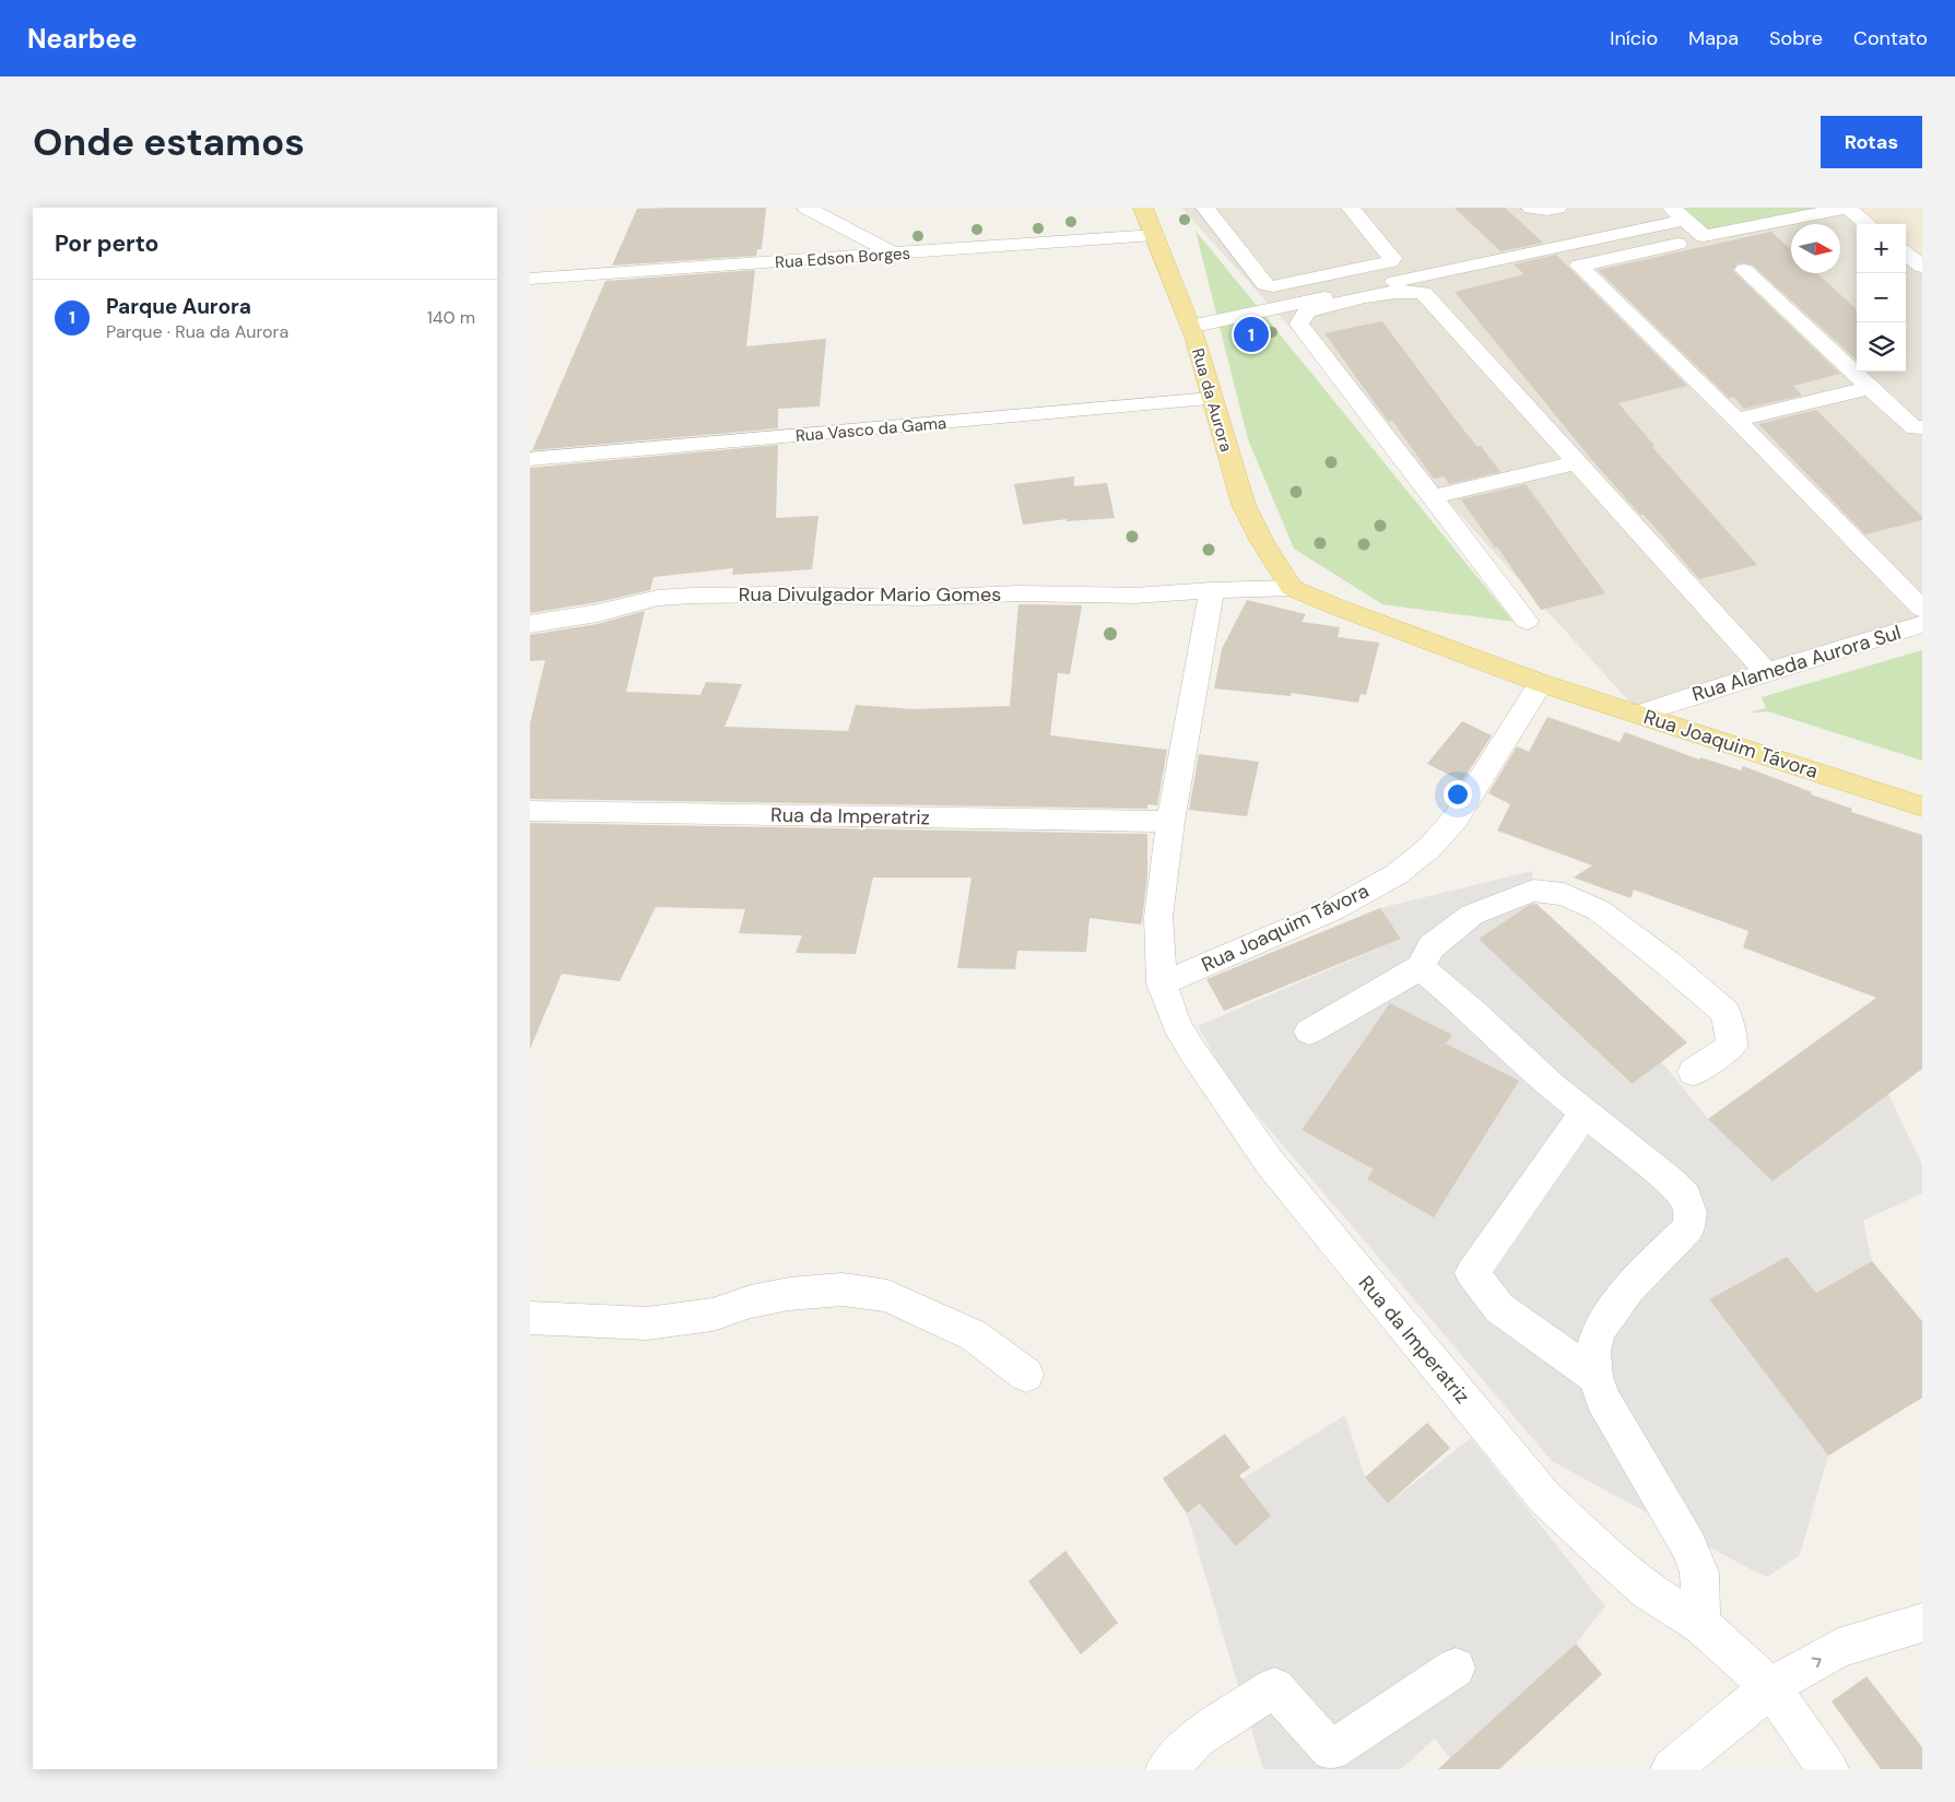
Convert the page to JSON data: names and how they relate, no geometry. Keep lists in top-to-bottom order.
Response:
{
  "streets": {
    "main road": ["Rua da Aurora", "Rua Joaquim Távora"],
    "street": [
      "Rua Edson Borges",
      "Rua Vasco da Gama",
      "Rua Divulgador Mario Gomes",
      "Rua Alameda Aurora Sul",
      "Rua da Imperatriz"
    ]
  },
  "crossings": [
    ["Rua Edson Borges", "Rua da Aurora"],
    ["Rua da Aurora", "Rua Vasco da Gama"],
    ["Rua da Aurora", "Rua Joaquim Távora"],
    ["Rua Divulgador Mario Gomes", "Rua da Imperatriz"],
    ["Rua Alameda Aurora Sul", "Rua Joaquim Távora"],
    ["Rua Joaquim Távora", "Rua da Imperatriz"]
  ],
  "north": "right",
  "page": {
    "header": "Nearbee",
    "nav": [
      "Início",
      "Mapa",
      "Sobre",
      "Contato"
    ],
    "buttons": "Rotas",
    "title": "Onde estamos",
    "heading": "Por perto",
    "map_buttons": ["+", "−"],
    "list": [
      {
        "mark": "1",
        "name": "Parque Aurora",
        "note": "Parque · Rua da Aurora",
        "value": "140 m"
      }
    ],
    "pins": "1"
  }
}
